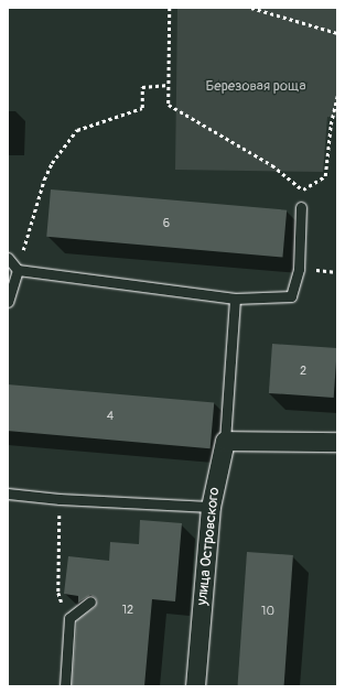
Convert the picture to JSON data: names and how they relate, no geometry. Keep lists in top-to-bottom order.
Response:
{
  "streets": {
    "street": ["улица Островского"]
  },
  "parks": ["Березовая роща"],
  "house_numbers": [
    "6",
    "2",
    "4",
    "12",
    "10"
  ]
}
